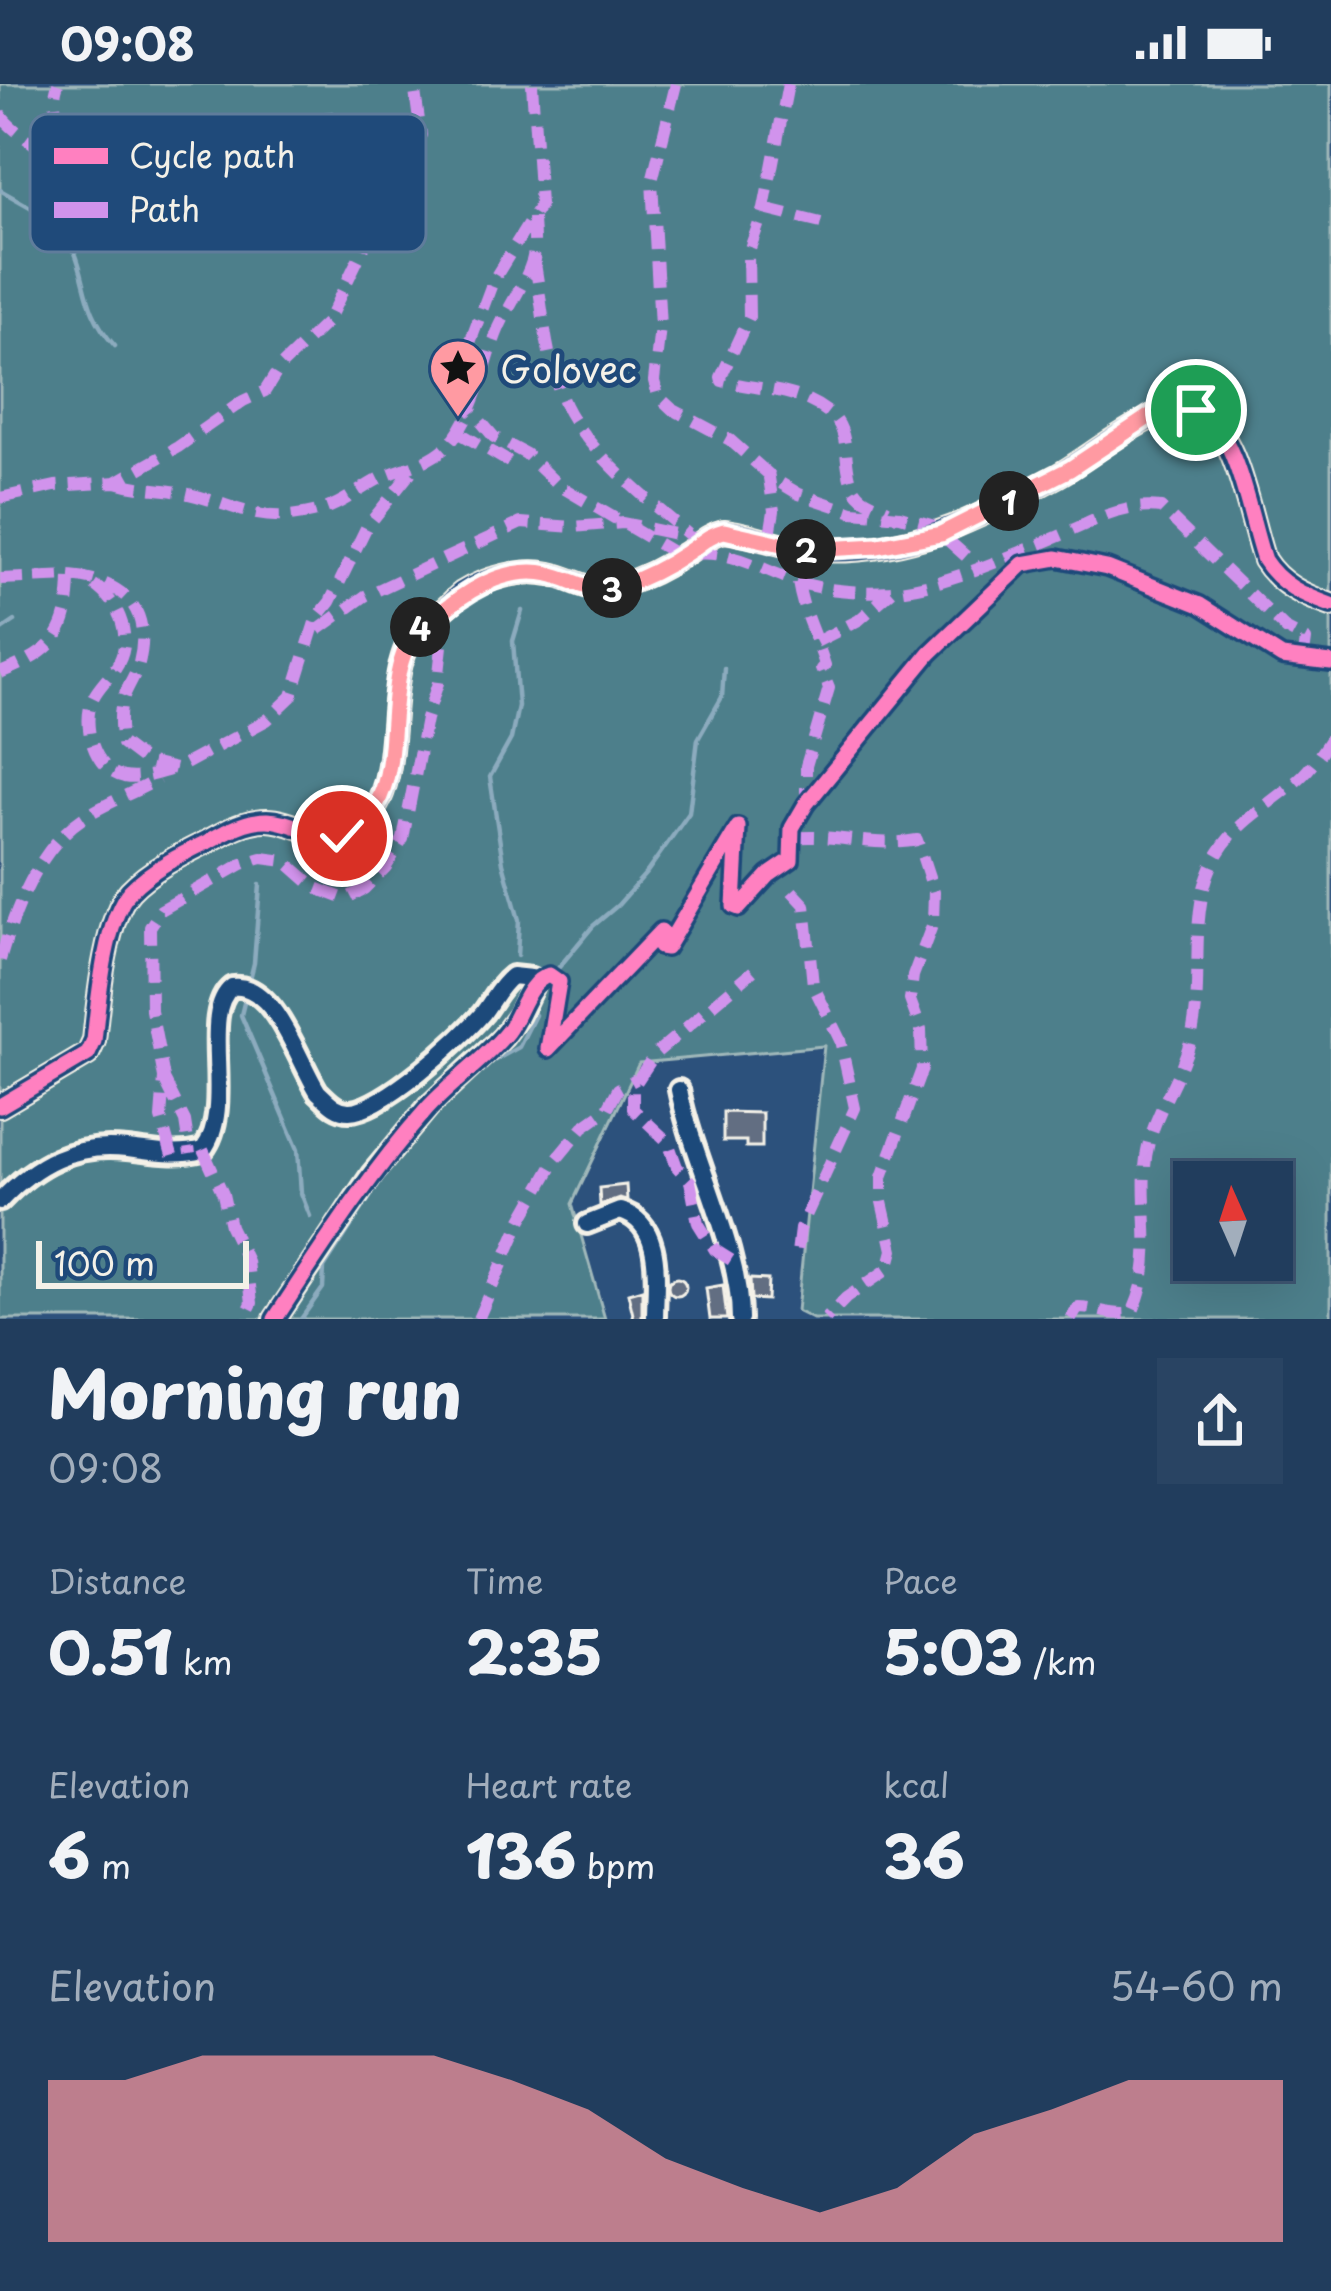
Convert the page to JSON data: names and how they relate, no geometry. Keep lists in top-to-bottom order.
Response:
{
  "places": {
    "place": ["Golovec"]
  },
  "legend": ["Cycle path", "Path"],
  "scale_bar": "100 m",
  "north": "top",
  "page": {
    "status": "09:08",
    "pins": [
      "1",
      "2",
      "3",
      "4"
    ],
    "scale": "100 m",
    "heading": ["Morning run", "09:08"],
    "stats": [
      ["Distance", "0.51 km"],
      ["Time", "2:35"],
      ["Pace", "5:03 /km"],
      ["Elevation", "6 m"],
      ["Heart rate", "136 bpm"],
      ["kcal", "36"]
    ],
    "chart": ["Elevation", "54–60 m"]
  }
}
